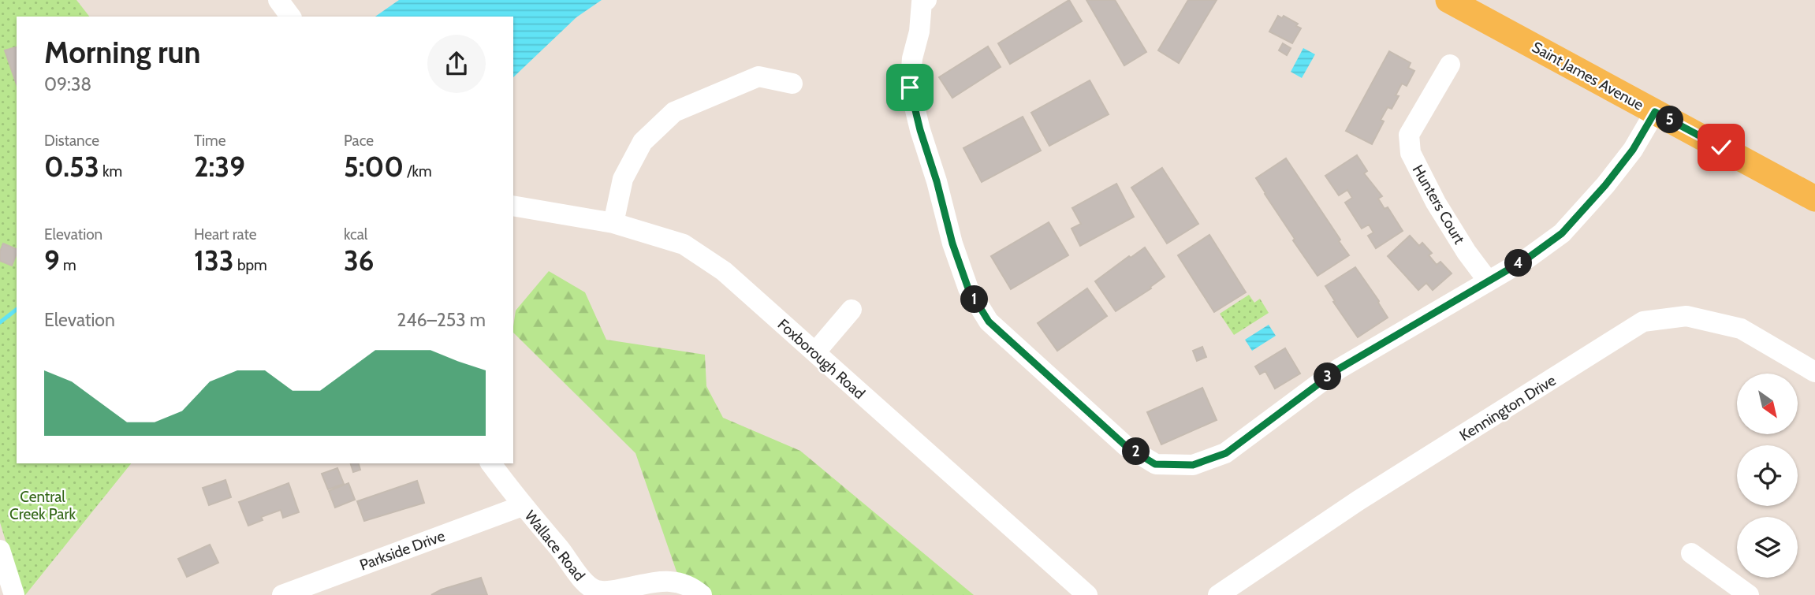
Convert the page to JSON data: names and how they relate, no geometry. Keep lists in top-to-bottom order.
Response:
{
  "streets": {
    "main road": ["Saint James Avenue"],
    "street": [
      "Hunters Court",
      "Foxborough Road",
      "Kennington Drive",
      "Wallace Road",
      "Parkside Drive"
    ]
  },
  "crossings": [
    ["Wallace Road", "Parkside Drive"]
  ],
  "parks": ["Central Creek Park"],
  "north": "bottom right",
  "page": {
    "heading": ["Morning run", "09:38"],
    "pins": [
      "5",
      "4",
      "1",
      "3",
      "2"
    ],
    "stats": [
      ["Distance", "0.53 km"],
      ["Time", "2:39"],
      ["Pace", "5:00 /km"],
      ["Elevation", "9 m"],
      ["Heart rate", "133 bpm"],
      ["kcal", "36"]
    ],
    "chart": ["Elevation", "246–253 m"]
  }
}
